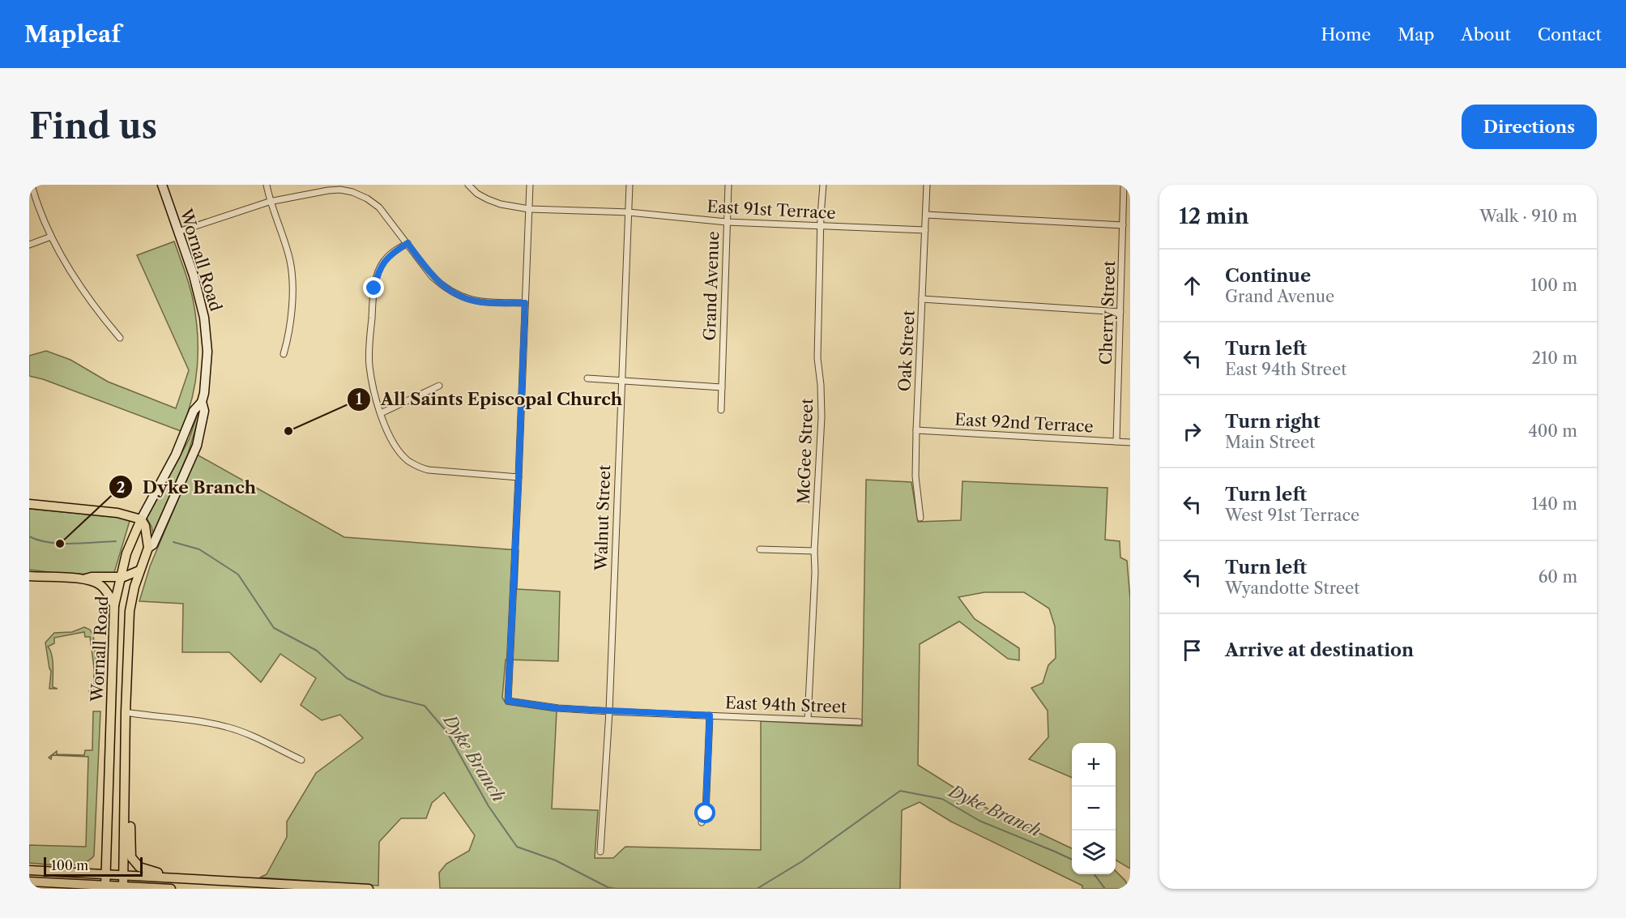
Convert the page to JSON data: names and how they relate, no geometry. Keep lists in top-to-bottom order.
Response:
{
  "streets": {
    "main road": ["Wornall Road"],
    "street": [
      "East 91st Terrace",
      "Grand Avenue",
      "Cherry Street",
      "Oak Street",
      "East 92nd Terrace",
      "McGee Street",
      "Walnut Street",
      "East 94th Street"
    ]
  },
  "crossings": [
    ["East 91st Terrace", "Grand Avenue"],
    ["East 91st Terrace", "Oak Street"],
    ["East 91st Terrace", "McGee Street"],
    ["East 91st Terrace", "Walnut Street"],
    ["Cherry Street", "East 92nd Terrace"],
    ["Oak Street", "East 92nd Terrace"],
    ["McGee Street", "East 94th Street"],
    ["Walnut Street", "East 94th Street"]
  ],
  "water": ["Dyke Branch"],
  "places": ["All Saints Episcopal Church", "Dyke Branch"],
  "scale_bar": "100 m",
  "page": {
    "header": "Mapleaf",
    "nav": [
      "Home",
      "Map",
      "About",
      "Contact"
    ],
    "buttons": "Directions",
    "title": "Find us",
    "heading": ["12 min", "Walk · 910 m"],
    "list": [
      ["Continue", "Grand Avenue", "100 m"],
      ["Turn left", "East 94th Street", "210 m"],
      ["Turn right", "Main Street", "400 m"],
      ["Turn left", "West 91st Terrace", "140 m"],
      ["Turn left", "Wyandotte Street", "60 m"],
      "Arrive at destination"
    ],
    "map_buttons": ["+", "−"],
    "scale": "100 m"
  }
}
